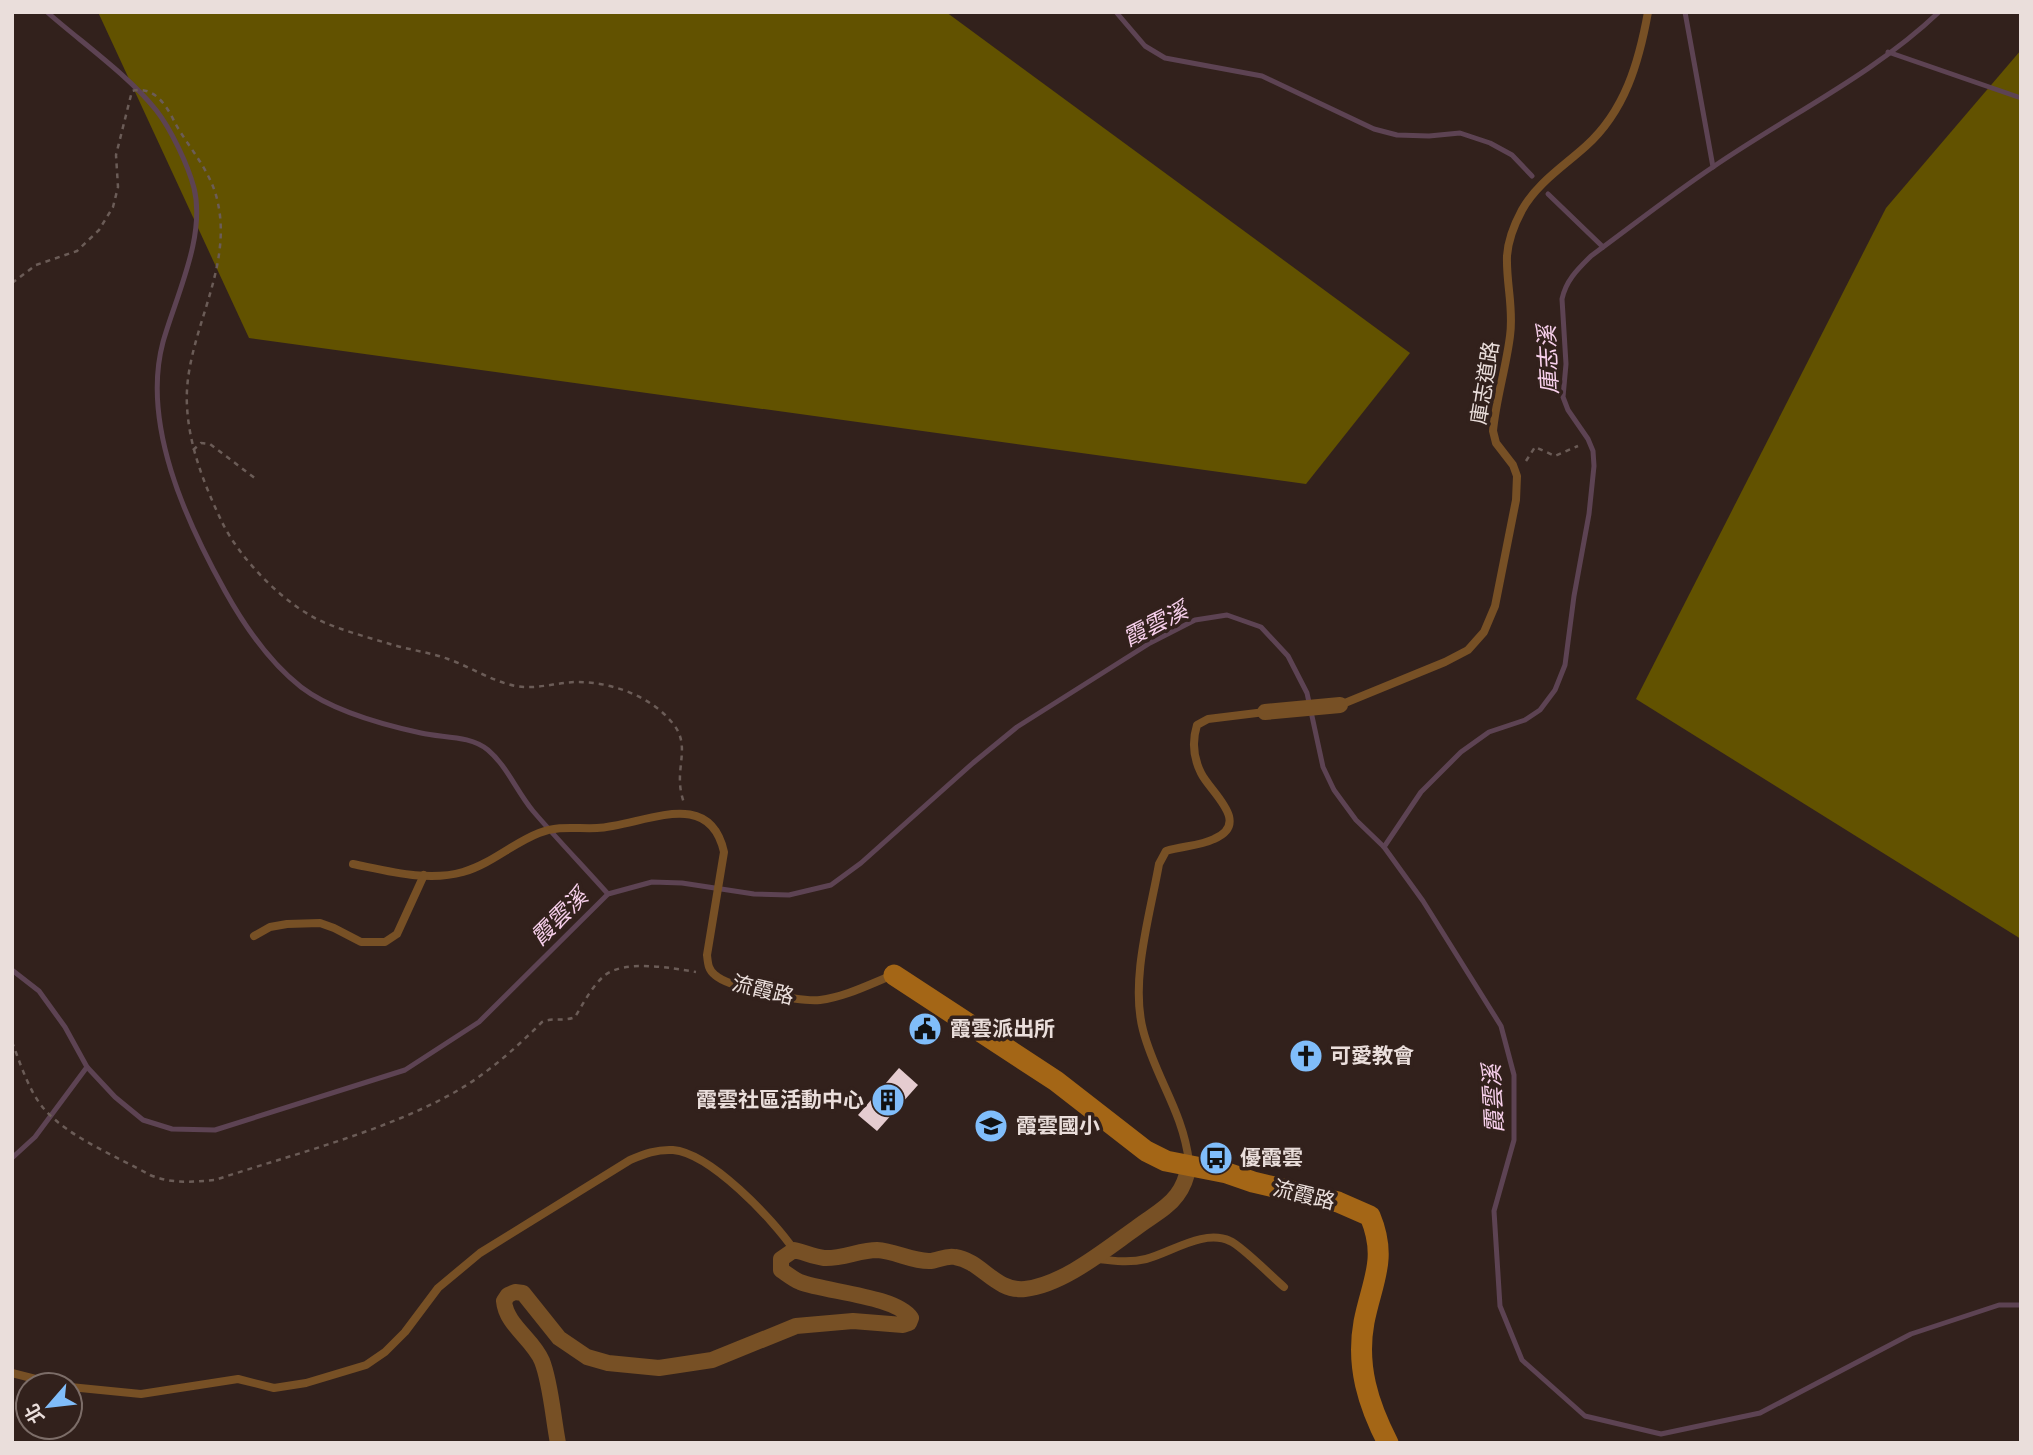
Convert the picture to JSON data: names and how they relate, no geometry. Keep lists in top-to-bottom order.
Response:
{
  "streets": {
    "street": ["流霞路"],
    "lane": ["庫志道路"]
  },
  "water": ["庫志溪", "霞雲溪"],
  "places": {
    "public building": ["霞雲派出所"],
    "church": ["可愛教會"],
    "building": ["霞雲社區活動中心"],
    "school or university": ["霞雲國小"],
    "bus stop": ["優霞雲"]
  },
  "north": "bottom left"
}
